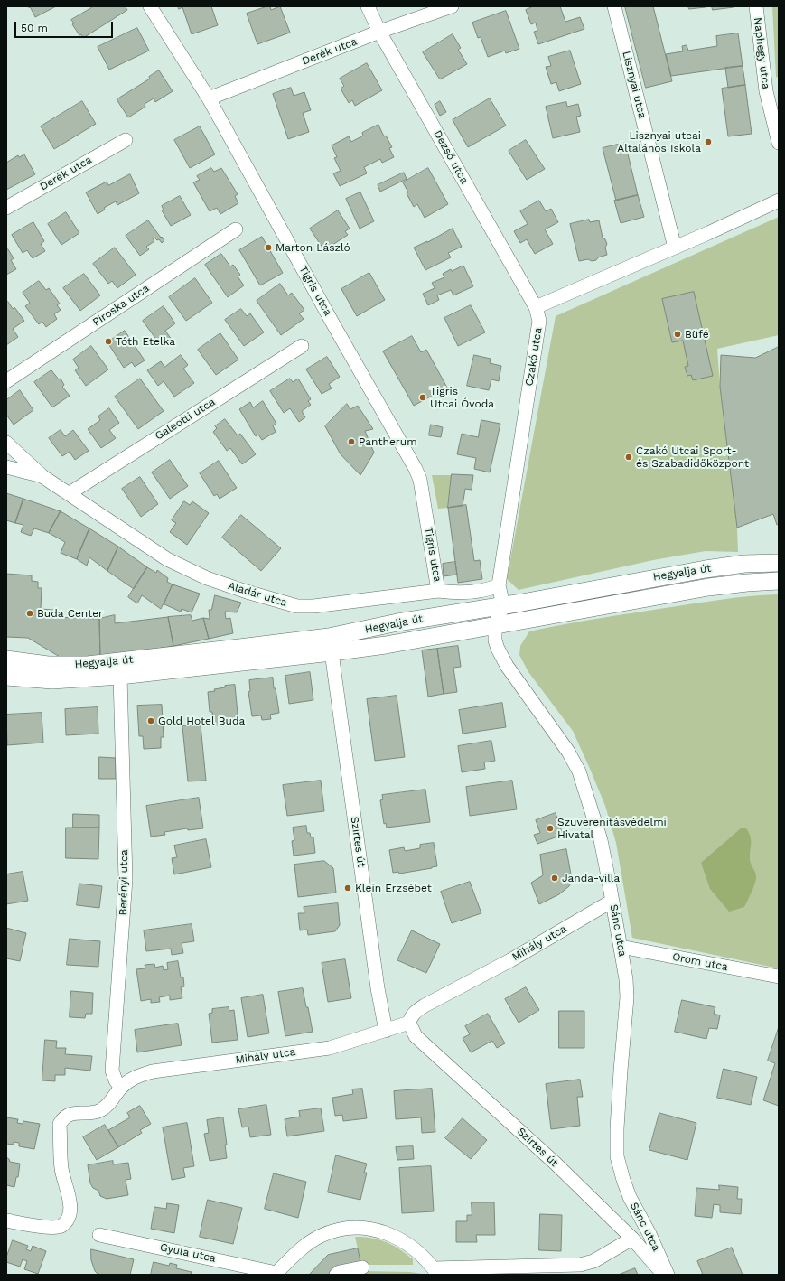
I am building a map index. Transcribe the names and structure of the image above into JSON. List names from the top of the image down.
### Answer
{
  "streets": {
    "main road": ["Hegyalja út"],
    "street": [
      "Derék utca",
      "Naphegy utca",
      "Lisznyai utca",
      "Dezső utca",
      "Tigris utca",
      "Piroska utca",
      "Czakó utca",
      "Galeotti utca",
      "Aladár utca",
      "Szirtes út",
      "Berényi utca",
      "Sánc utca",
      "Mihály utca",
      "Orom utca",
      "Gyula utca"
    ]
  },
  "crossings": [
    ["Derék utca", "Dezső utca"],
    ["Derék utca", "Tigris utca"],
    ["Dezső utca", "Czakó utca"],
    ["Tigris utca", "Aladár utca"],
    ["Czakó utca", "Hegyalja út"],
    ["Czakó utca", "Aladár utca"],
    ["Czakó utca", "Sánc utca"],
    ["Galeotti utca", "Aladár utca"],
    ["Hegyalja út", "Szirtes út"],
    ["Hegyalja út", "Berényi utca"],
    ["Hegyalja út", "Sánc utca"],
    ["Szirtes út", "Mihály utca"],
    ["Berényi utca", "Mihály utca"],
    ["Sánc utca", "Mihály utca"],
    ["Sánc utca", "Orom utca"]
  ],
  "places": [
    "Lisznyai utcai Általános Iskola",
    "Marton László",
    "Büfé",
    "Tóth Etelka",
    "Tigris Utcai Óvoda",
    "Pantherum",
    "Czakó Utcai Sport- és Szabadidőközpont",
    "Buda Center",
    "Gold Hotel Buda",
    "Szuverenitásvédelmi Hivatal",
    "Janda-villa",
    "Klein Erzsébet"
  ],
  "scale_bar": "50 m"
}
